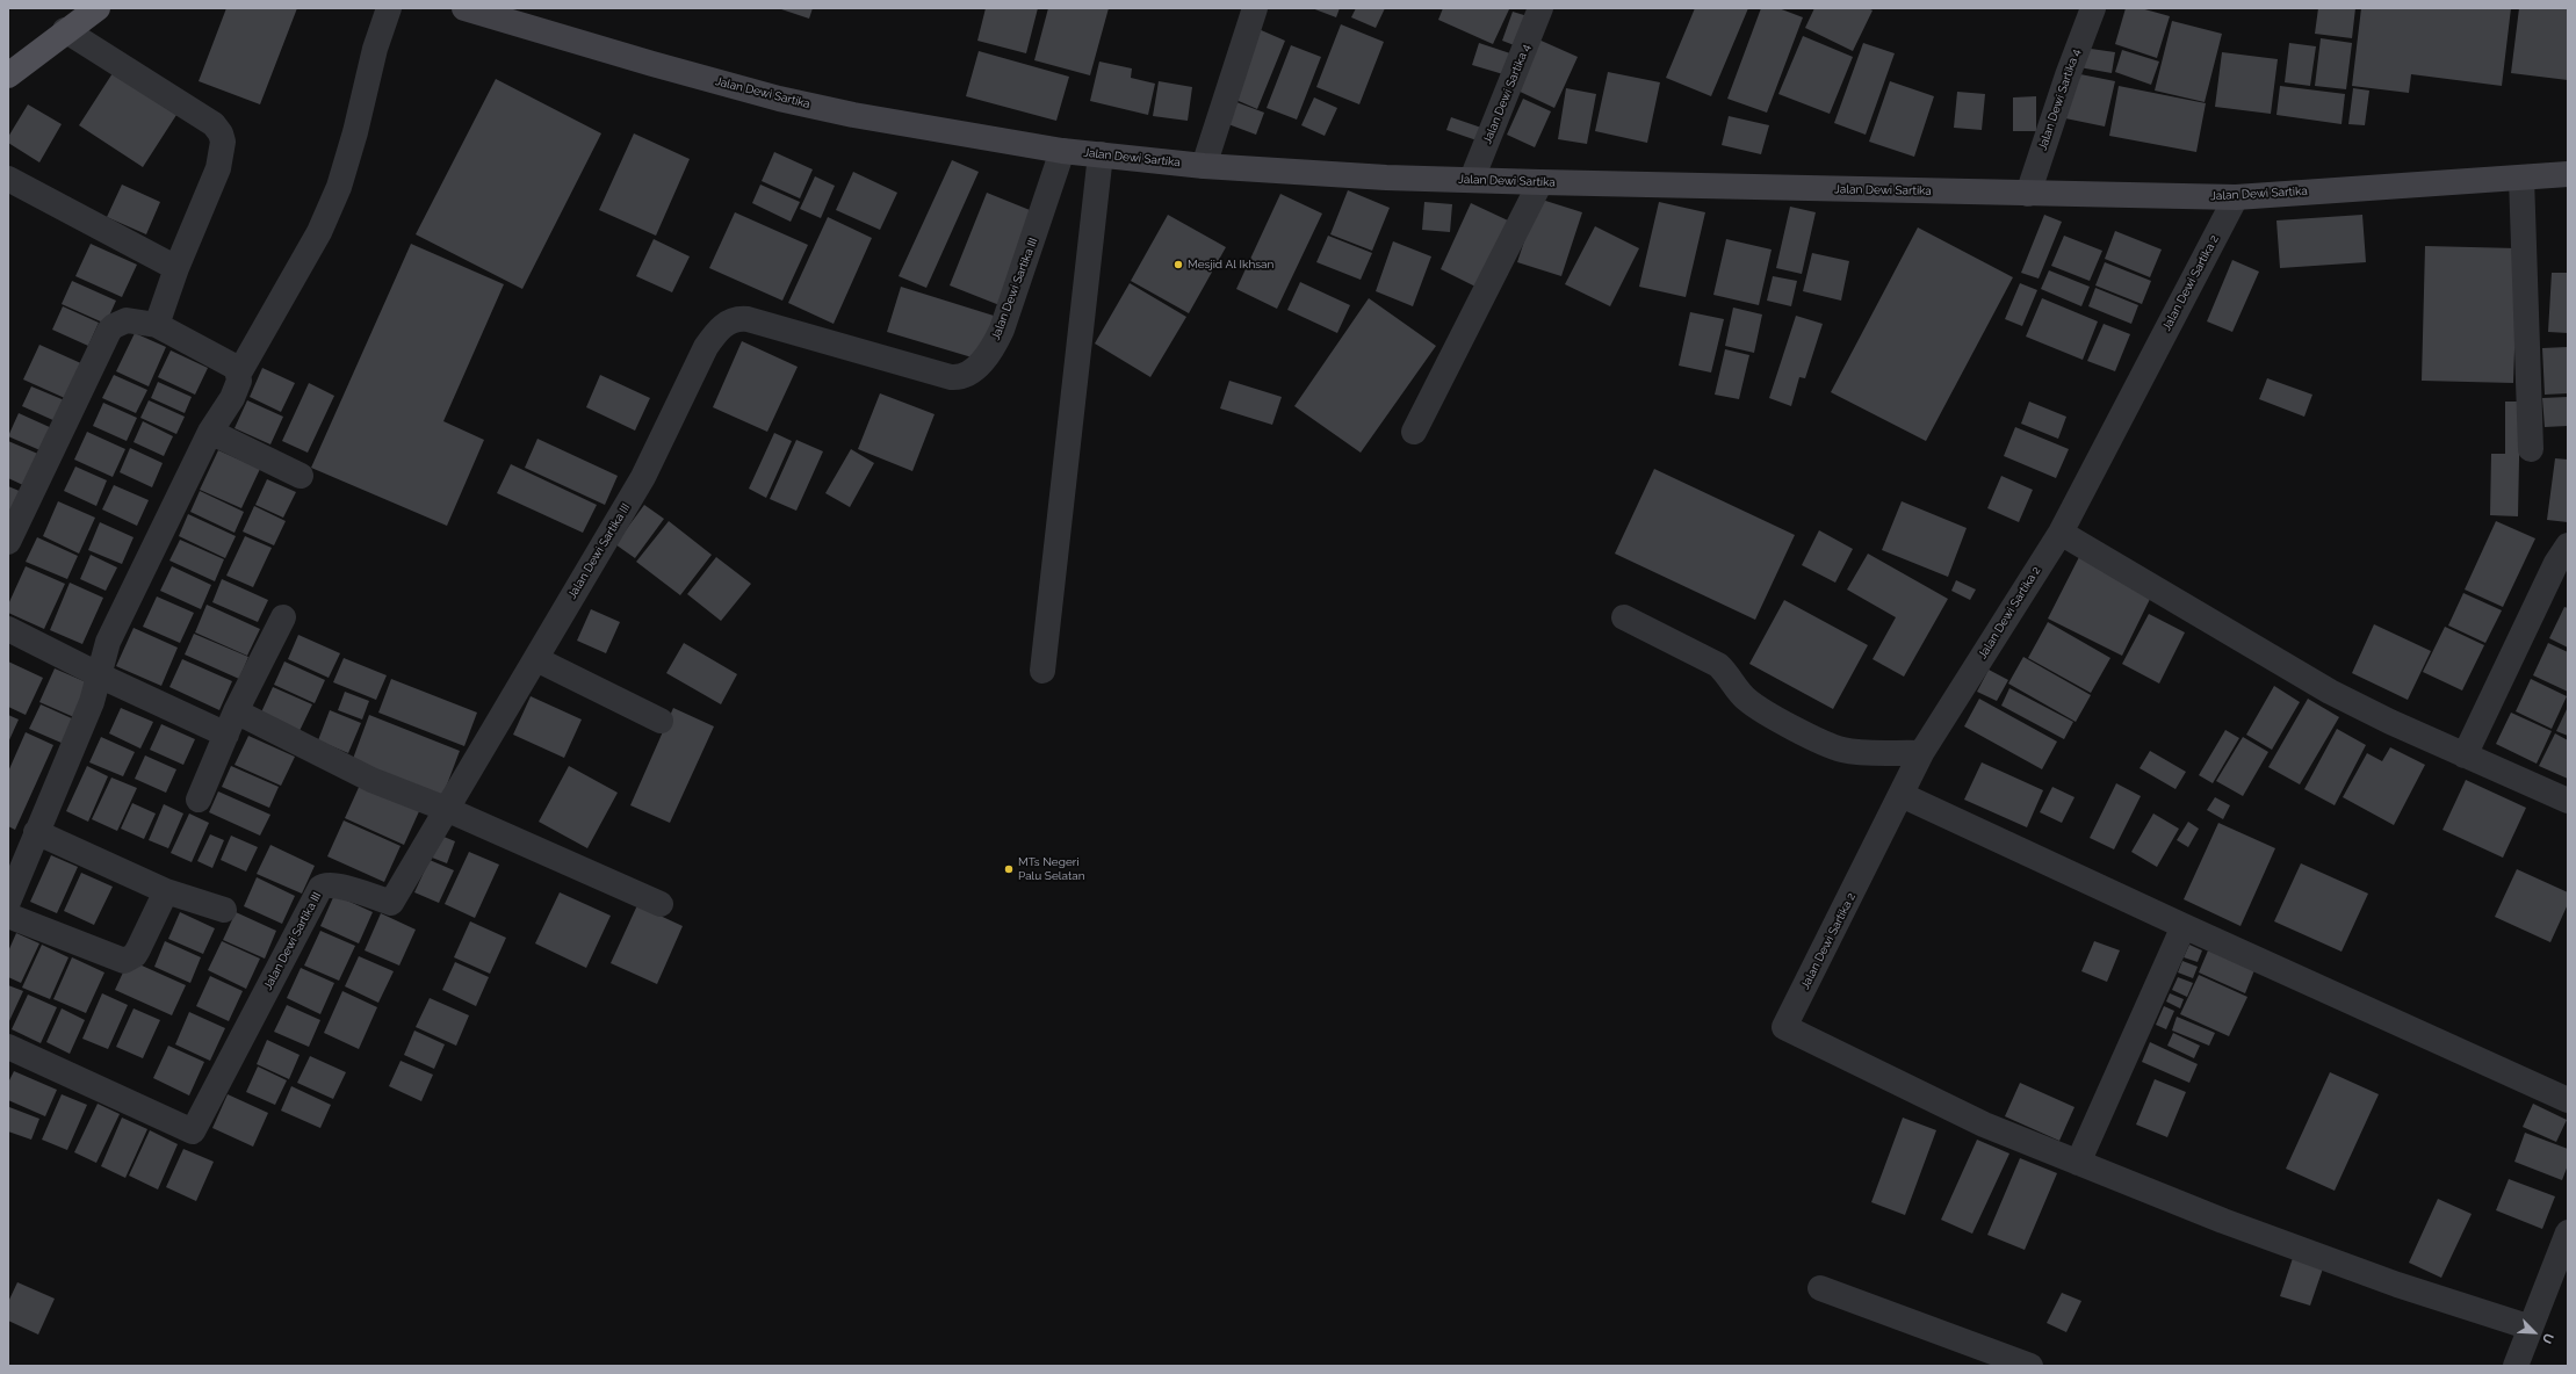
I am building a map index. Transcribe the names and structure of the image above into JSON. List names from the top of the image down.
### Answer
{
  "streets": {
    "main road": ["Jalan Dewi Sartika"],
    "street": ["Jalan Dewi Sartika 4", "Jalan Dewi Sartika 2", "Jalan Dewi Sartika III"]
  },
  "crossings": [
    ["Jalan Dewi Sartika", "Jalan Dewi Sartika 4"],
    ["Jalan Dewi Sartika", "Jalan Dewi Sartika 2"],
    ["Jalan Dewi Sartika", "Jalan Dewi Sartika III"]
  ],
  "places": ["Mesjid Al Ikhsan", "MTs Negeri Palu Selatan"],
  "north": "bottom right"
}
